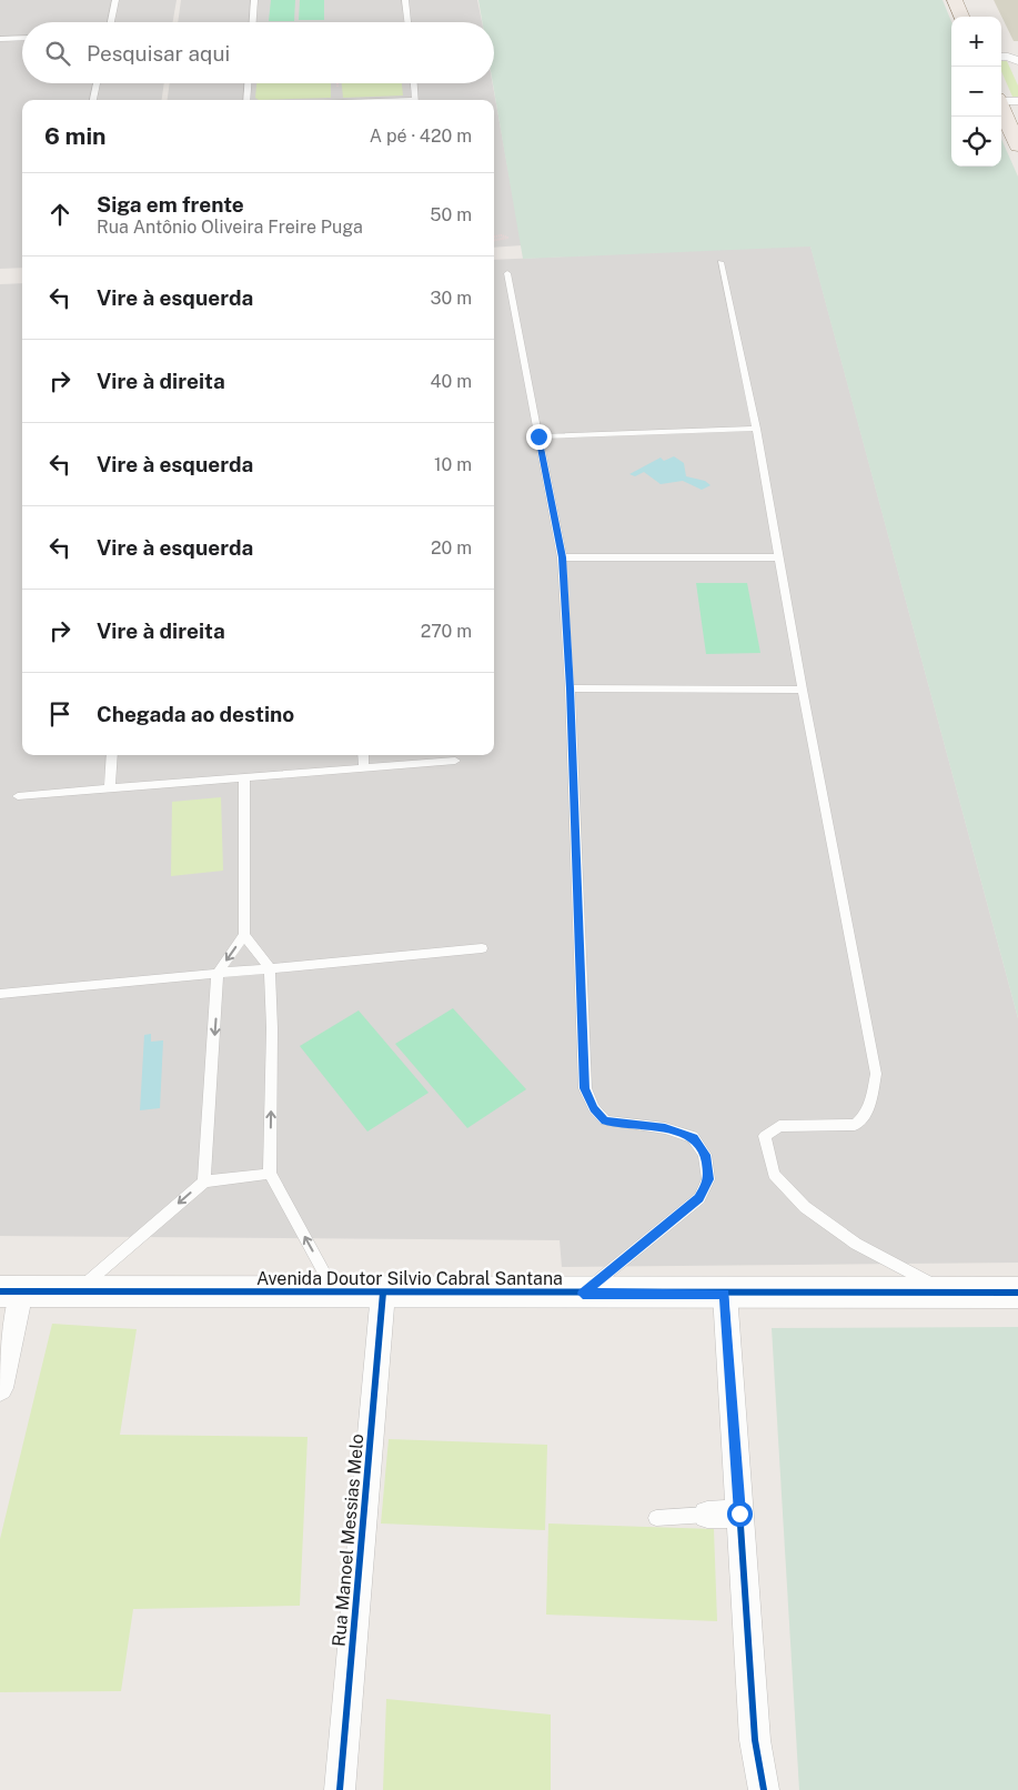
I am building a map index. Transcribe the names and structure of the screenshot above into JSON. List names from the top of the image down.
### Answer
{
  "streets": {
    "street": ["Avenida Doutor Silvio Cabral Santana", "Rua Manoel Messias Melo"]
  },
  "crossings": [
    ["Avenida Doutor Silvio Cabral Santana", "Rua Manoel Messias Melo"]
  ],
  "page": {
    "map_buttons": ["+", "−"],
    "search": "Pesquisar aqui",
    "heading": ["6 min", "A pé · 420 m"],
    "list": [
      ["Siga em frente", "Rua Antônio Oliveira Freire Puga", "50 m"],
      ["Vire à esquerda", "30 m"],
      ["Vire à direita", "40 m"],
      ["Vire à esquerda", "10 m"],
      ["Vire à esquerda", "20 m"],
      ["Vire à direita", "270 m"],
      "Chegada ao destino"
    ]
  }
}
